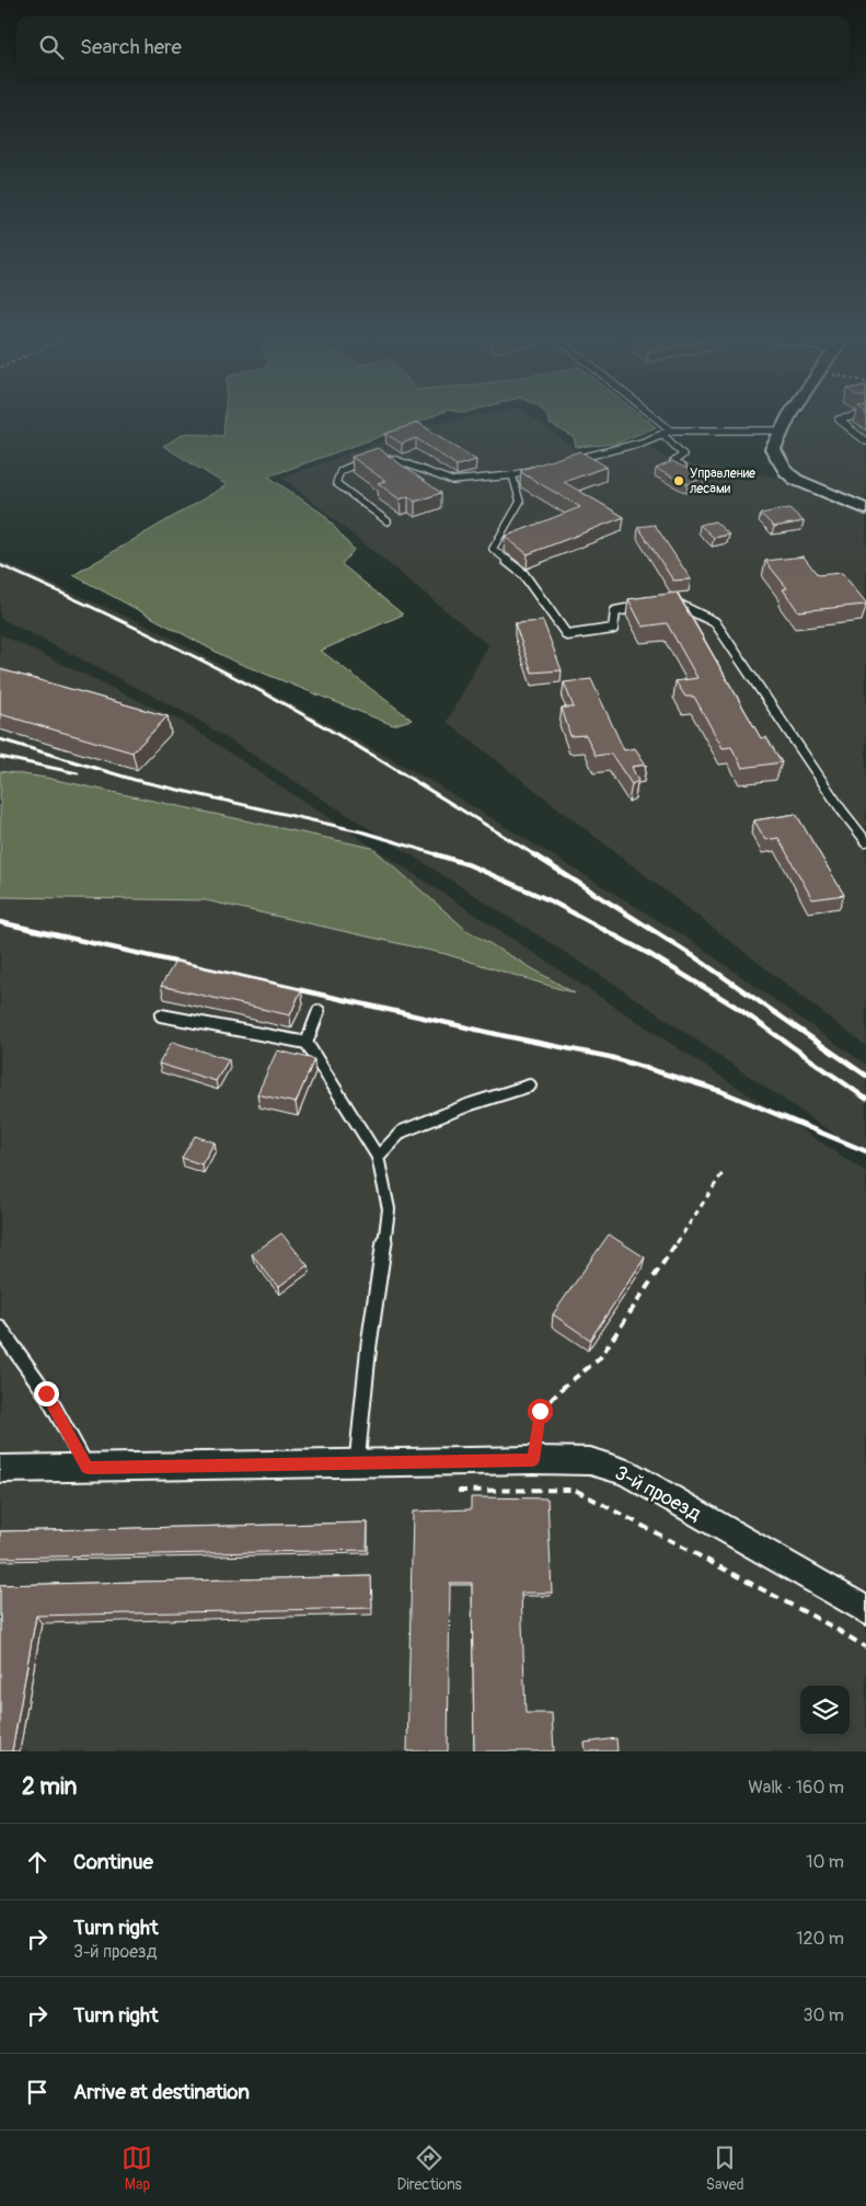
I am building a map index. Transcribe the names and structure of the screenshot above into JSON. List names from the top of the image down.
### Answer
{
  "streets": {
    "street": ["3-й проезд"]
  },
  "places": ["Управление лесами"],
  "page": {
    "search": "Search here",
    "heading": ["2 min", "Walk · 160 m"],
    "list": [
      ["Continue", "10 m"],
      ["Turn right", "3-й проезд", "120 m"],
      ["Turn right", "30 m"],
      "Arrive at destination"
    ],
    "nav": ["Map", "Directions", "Saved"]
  }
}
